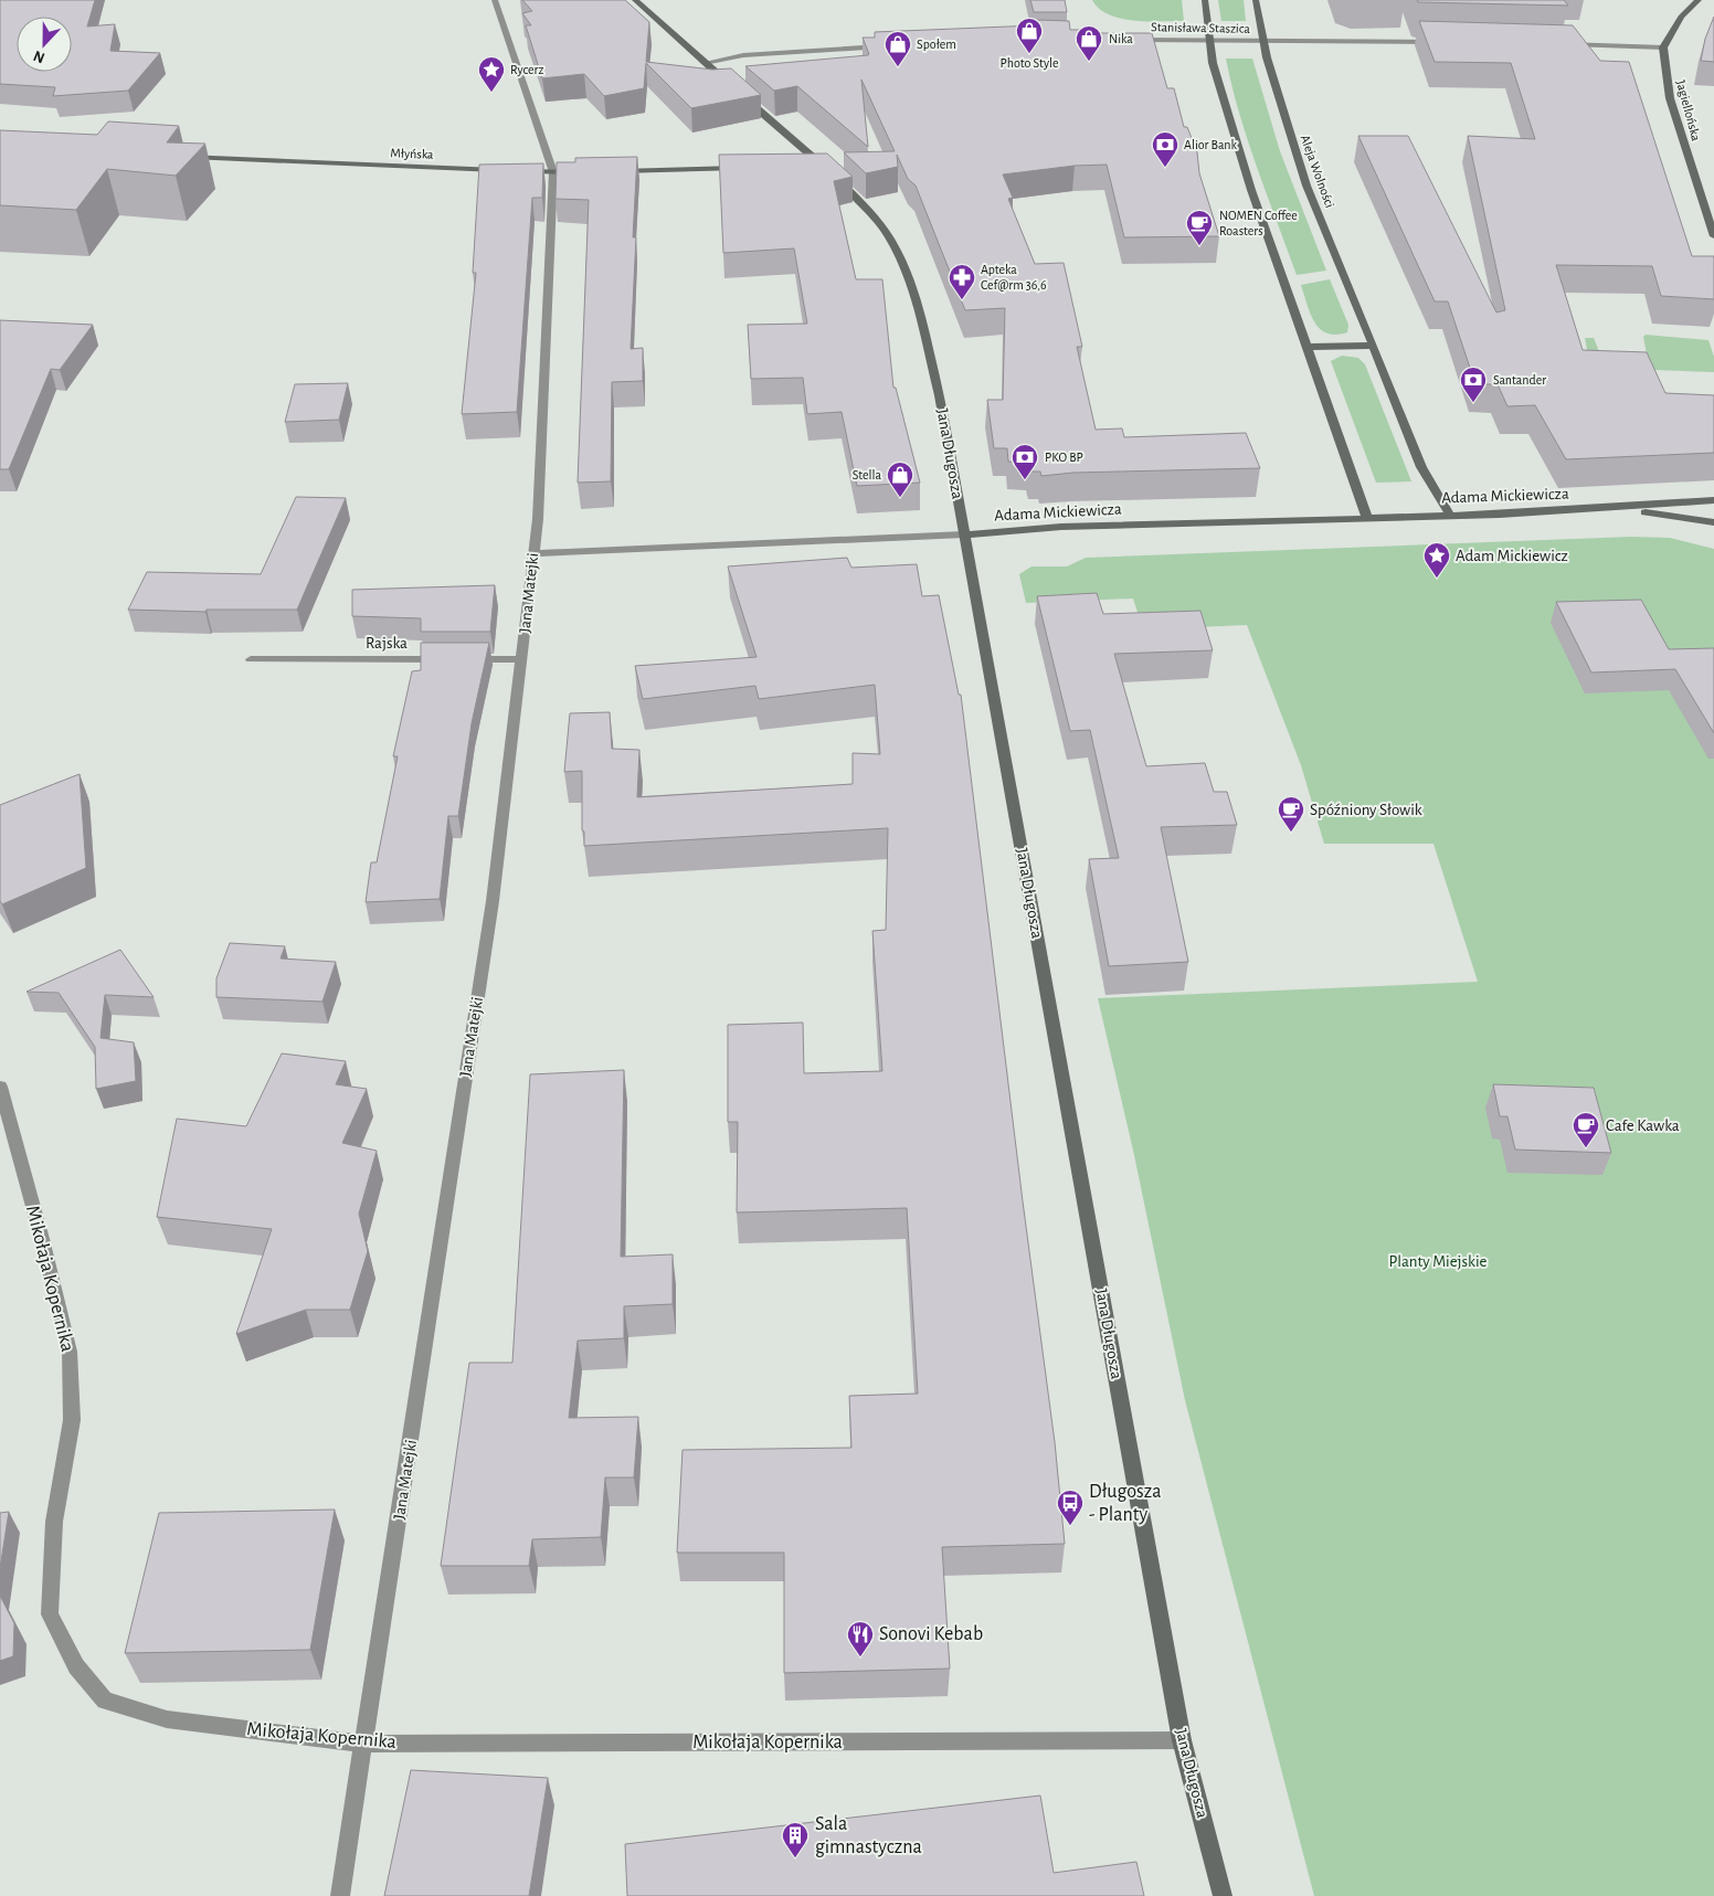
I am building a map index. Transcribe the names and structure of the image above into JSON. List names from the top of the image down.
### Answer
{
  "streets": {
    "street": [
      "Stanisława Staszica",
      "Jagiellońska",
      "Młyńska",
      "Aleja Wolności",
      "Jana Długosza",
      "Adama Mickiewicza",
      "Jana Matejki",
      "Rajska",
      "Mikołaja Kopernika"
    ]
  },
  "crossings": [
    ["Stanisława Staszica", "Aleja Wolności"],
    ["Aleja Wolności", "Adama Mickiewicza"],
    ["Jana Długosza", "Adama Mickiewicza"],
    ["Jana Długosza", "Mikołaja Kopernika"],
    ["Adama Mickiewicza", "Jana Matejki"],
    ["Jana Matejki", "Rajska"],
    ["Jana Matejki", "Mikołaja Kopernika"]
  ],
  "parks": ["Planty Miejskie"],
  "places": {
    "shop": [
      "Photo Style",
      "Nika",
      "Społem",
      "Stella"
    ],
    "place": ["Rycerz", "Adam Mickiewicz"],
    "bank": ["Alior Bank", "Santander", "PKO BP"],
    "cafe": ["NOMEN Coffee Roasters", "Spóźniony Słowik", "Cafe Kawka"],
    "pharmacy": ["Apteka Cef@rm 36,6"],
    "bus stop": ["Długosza - Planty"],
    "restaurant": ["Sonovi Kebab"],
    "building": ["Sala gimnastyczna"]
  },
  "north": "bottom"
}
